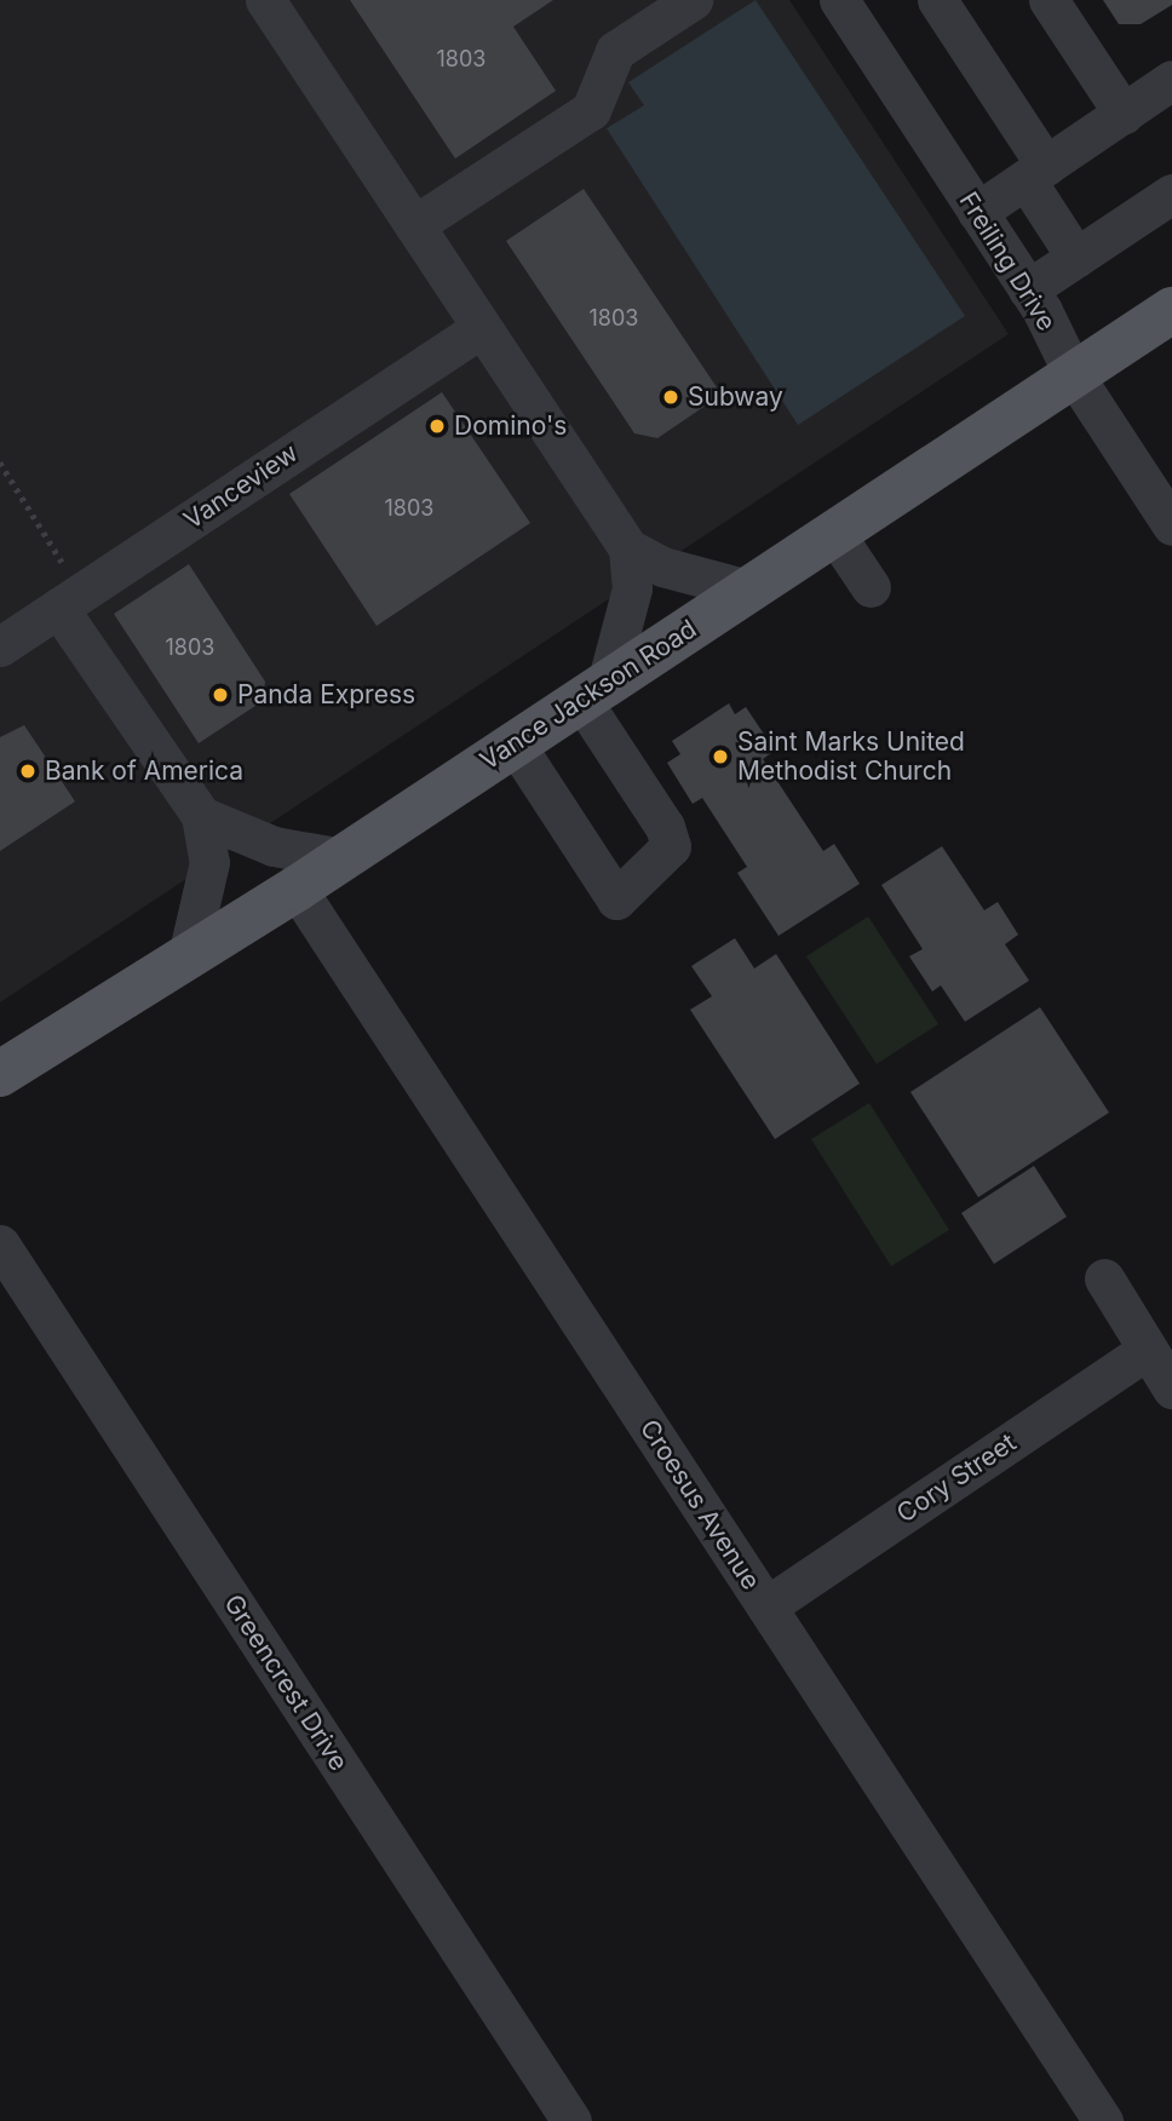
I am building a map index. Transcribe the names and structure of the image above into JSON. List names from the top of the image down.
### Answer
{
  "streets": {
    "main road": ["Vance Jackson Road"],
    "street": [
      "Freiling Drive",
      "Vanceview",
      "Cory Street",
      "Croesus Avenue",
      "Greencrest Drive"
    ]
  },
  "crossings": [
    ["Freiling Drive", "Vance Jackson Road"],
    ["Vance Jackson Road", "Croesus Avenue"],
    ["Cory Street", "Croesus Avenue"]
  ],
  "places": [
    "Subway",
    "Domino's",
    "Panda Express",
    "Saint Marks United Methodist Church",
    "Bank of America"
  ],
  "house_numbers": [
    "1803",
    "1803",
    "1803",
    "1803"
  ]
}
